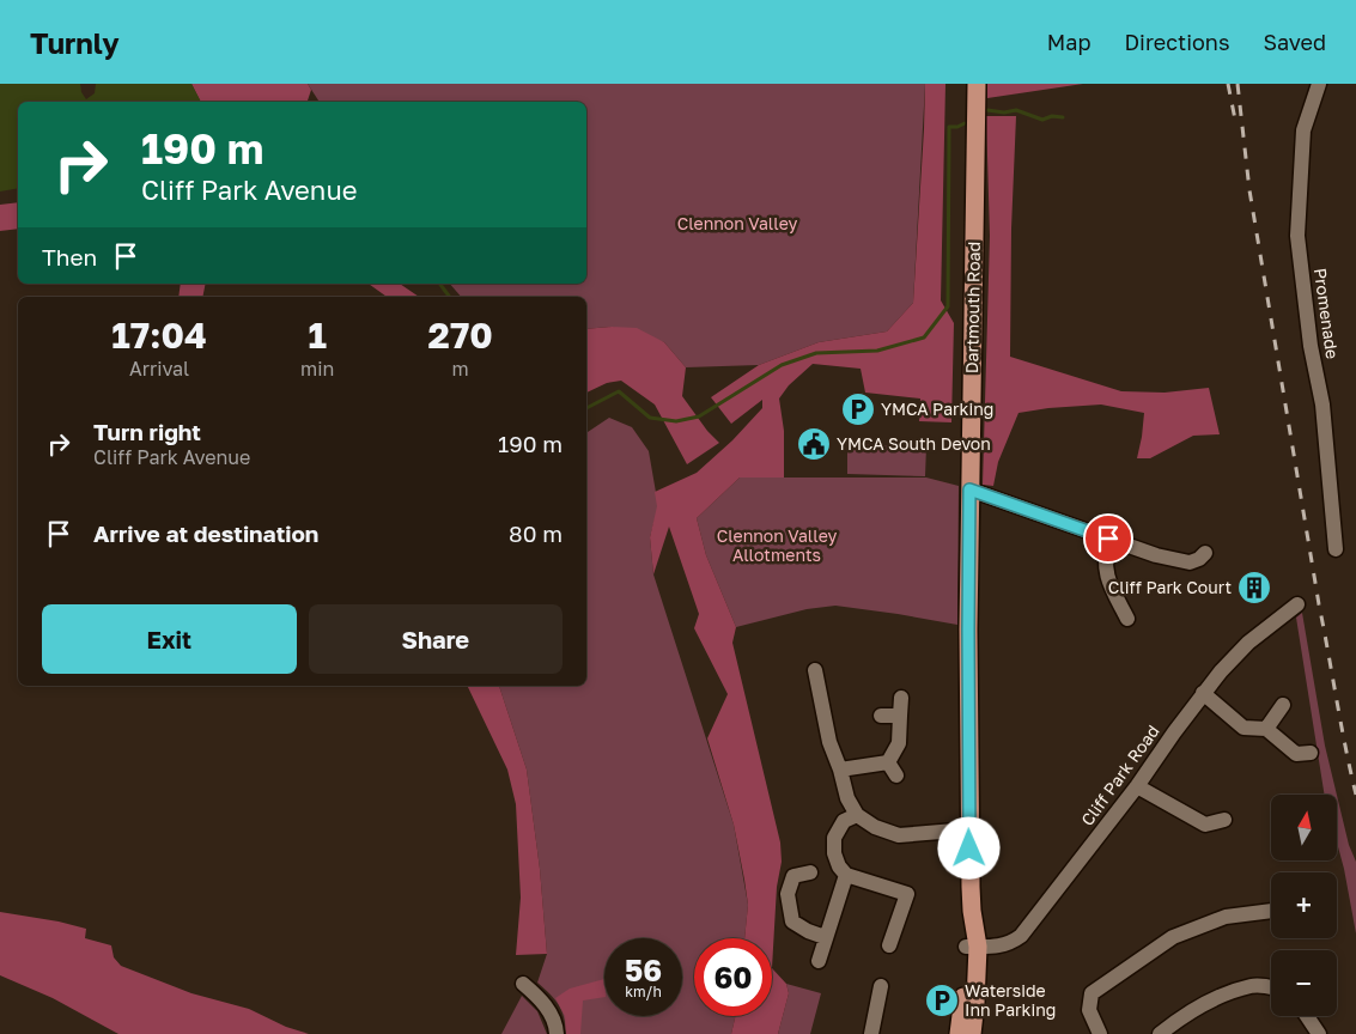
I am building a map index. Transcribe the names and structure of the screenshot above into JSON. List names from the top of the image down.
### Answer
{
  "streets": {
    "main road": ["Dartmouth Road"],
    "street": ["Promenade", "Cliff Park Road"]
  },
  "crossings": [
    ["Dartmouth Road", "Cliff Park Road"]
  ],
  "parks": ["Clennon Valley", "Clennon Valley Allotments"],
  "places": {
    "parking": ["YMCA Parking", "Waterside Inn Parking"],
    "public building": ["YMCA South Devon"],
    "building": ["Cliff Park Court"]
  },
  "north": "top",
  "page": {
    "header": "Turnly",
    "nav": ["Map", "Directions", "Saved"],
    "turn": ["190 m", "Cliff Park Avenue"],
    "then": "Then",
    "eta": [
      "17:04",
      "Arrival",
      "1",
      "min",
      "270",
      "m"
    ],
    "list": [
      {
        "name": "Turn right",
        "note": "Cliff Park Avenue",
        "value": "190 m"
      },
      {
        "name": "Arrive at destination",
        "value": "80 m"
      }
    ],
    "buttons": ["Exit", "Share"],
    "map_buttons": ["+", "−"],
    "speed": "56 km/h",
    "limit": "60"
  }
}
